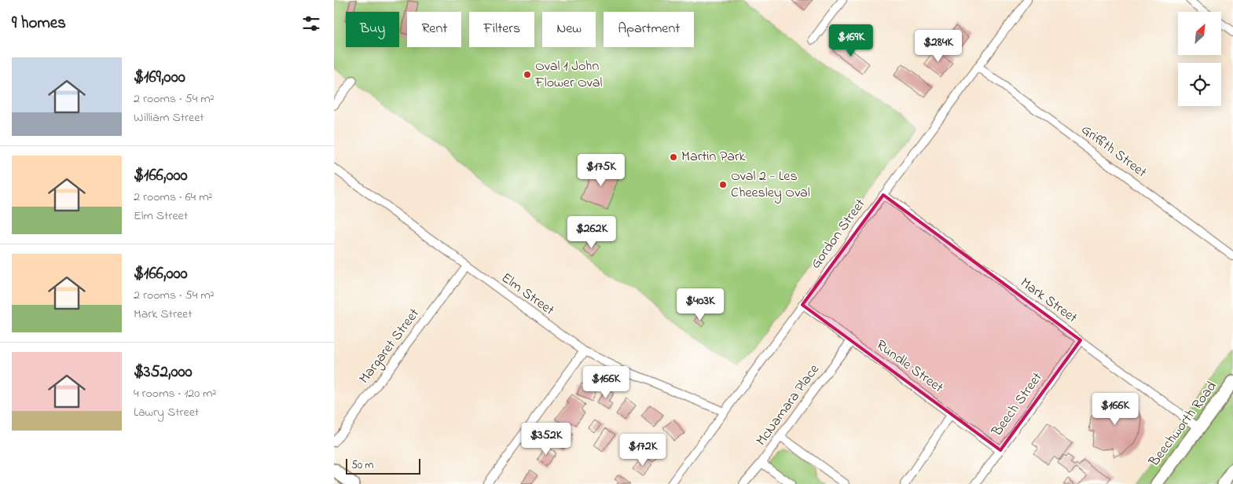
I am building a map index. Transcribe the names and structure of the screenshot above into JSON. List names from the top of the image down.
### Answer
{
  "streets": {
    "main road": ["Beechworth Road"],
    "street": [
      "Griffith Street",
      "Gordon Street",
      "Elm Street",
      "Mark Street",
      "Margaret Street",
      "Rundle Street",
      "Beech Street",
      "McNamara Place"
    ]
  },
  "crossings": [
    ["Griffith Street", "Gordon Street"],
    ["Gordon Street", "Elm Street"],
    ["Gordon Street", "Mark Street"],
    ["Gordon Street", "Rundle Street"],
    ["Elm Street", "Margaret Street"],
    ["Mark Street", "Beech Street"],
    ["Mark Street", "Beechworth Road"],
    ["Rundle Street", "Beech Street"],
    ["Rundle Street", "McNamara Place"]
  ],
  "places": ["Oval 1 John Flower Oval", "Martin Park", "Oval 2 - Les Cheesley Oval"],
  "scale_bar": "50 m",
  "north": "top right",
  "page": {
    "heading": "9 homes",
    "chip": [
      "Buy",
      "Rent",
      "Filters",
      "New",
      "Apartment"
    ],
    "price": [
      "$169K",
      "$284K",
      "$175K",
      "$262K",
      "$403K",
      "$166K",
      "$166K",
      "$352K",
      "$172K"
    ],
    "list": [
      {
        "name": "$169,000",
        "note": "2 rooms · 54 m² · William Street"
      },
      {
        "name": "$166,000",
        "note": "2 rooms · 64 m² · Elm Street"
      },
      {
        "name": "$166,000",
        "note": "2 rooms · 54 m² · Mark Street"
      },
      {
        "name": "$352,000",
        "note": "4 rooms · 120 m² · Lawry Street"
      }
    ],
    "scale": "50 m"
  }
}
